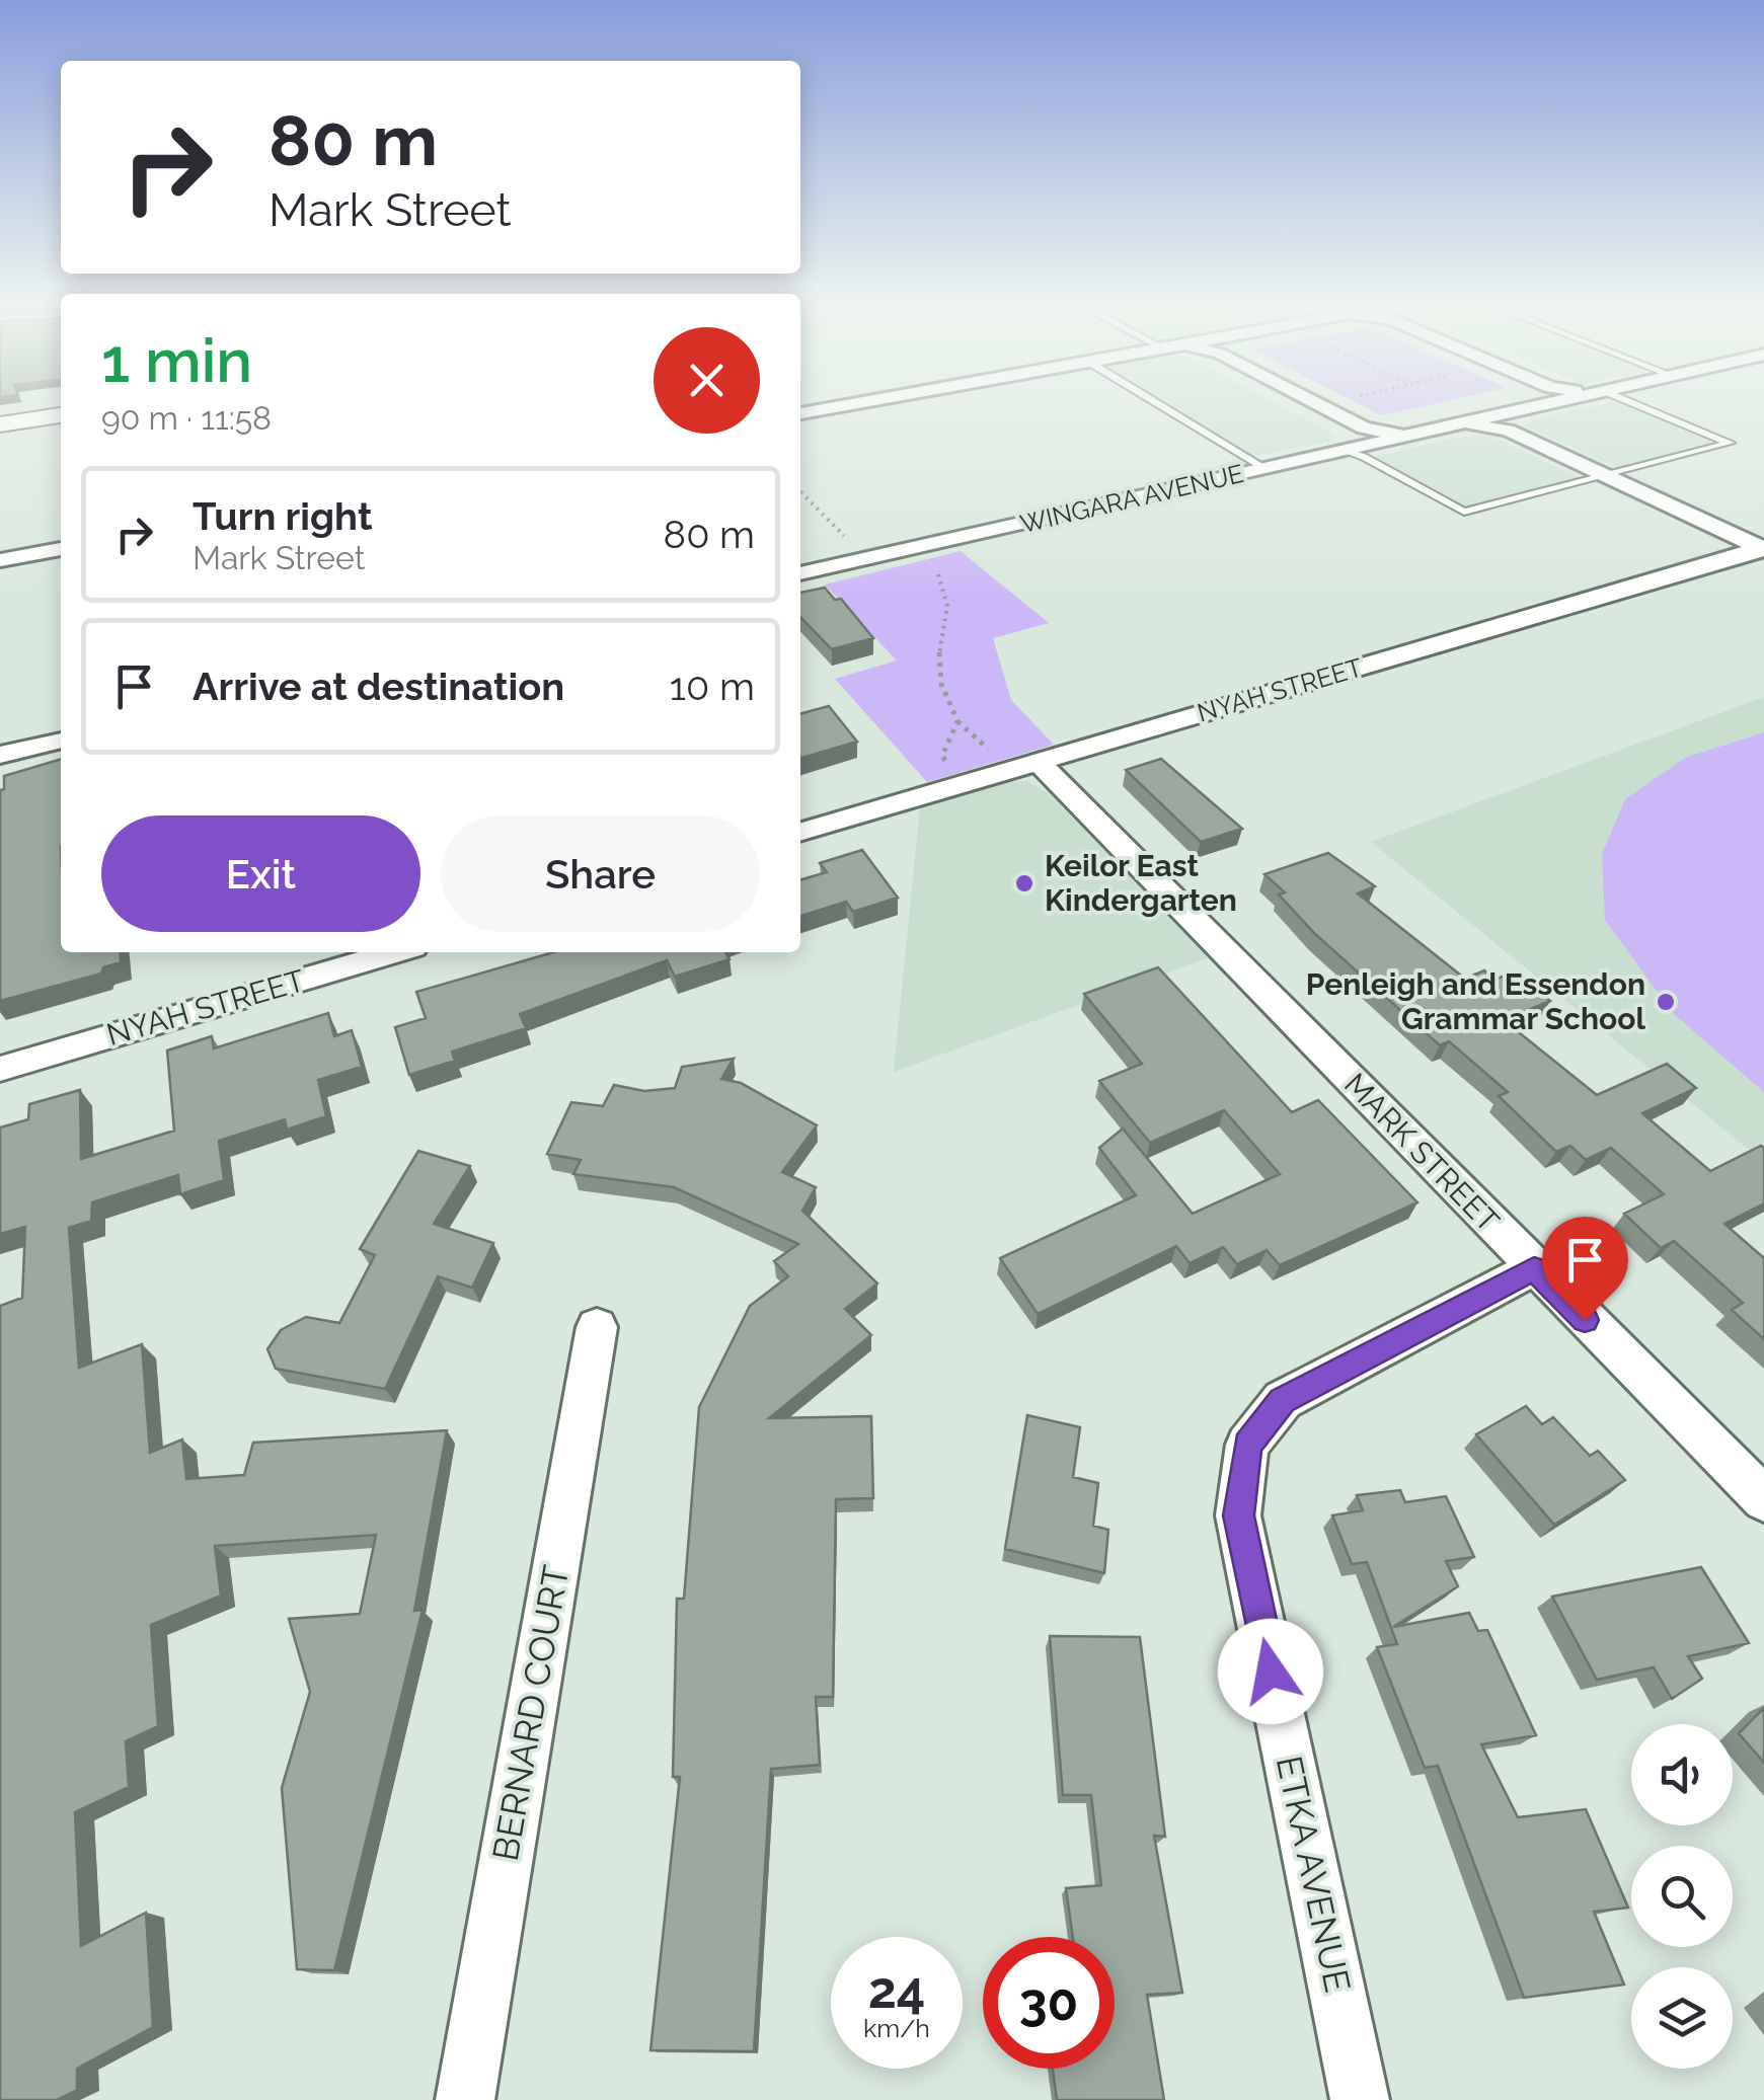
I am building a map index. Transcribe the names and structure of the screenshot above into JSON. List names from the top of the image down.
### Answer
{
  "streets": {
    "street": [
      "WINGARA AVENUE",
      "NYAH STREET",
      "MARK STREET",
      "BERNARD COURT",
      "ETKA AVENUE"
    ]
  },
  "crossings": [
    ["NYAH STREET", "MARK STREET"],
    ["MARK STREET", "ETKA AVENUE"]
  ],
  "places": ["Keilor East Kindergarten", "Penleigh and Essendon Grammar School"],
  "page": {
    "turn": ["80 m", "Mark Street"],
    "heading": ["1 min", "90 m · 11:58"],
    "list": [
      {
        "name": "Turn right",
        "note": "Mark Street",
        "value": "80 m"
      },
      {
        "name": "Arrive at destination",
        "value": "10 m"
      }
    ],
    "buttons": ["Exit", "Share"],
    "speed": "24 km/h",
    "limit": "30"
  }
}
